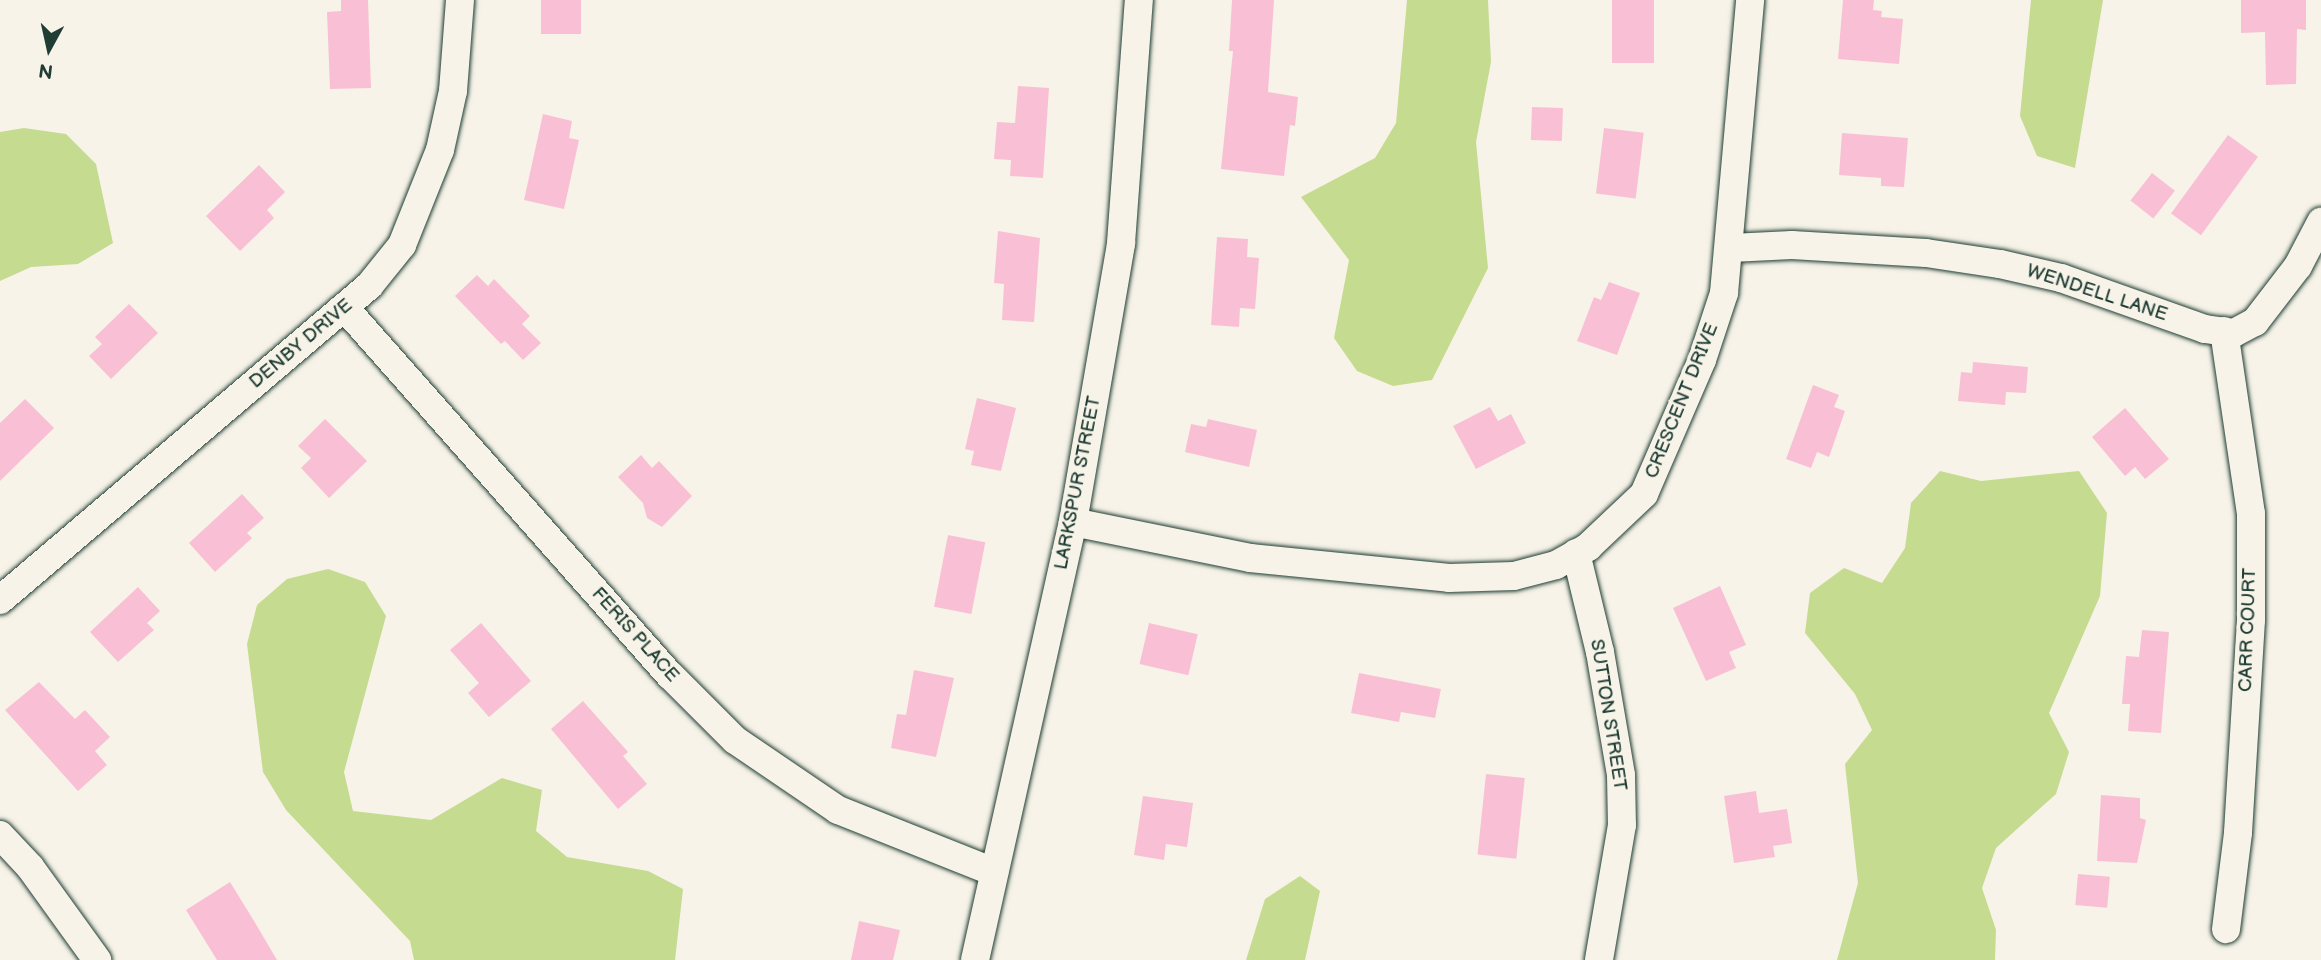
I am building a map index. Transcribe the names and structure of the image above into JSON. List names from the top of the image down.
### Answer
{
  "streets": {
    "street": [
      "WENDELL LANE",
      "DENBY DRIVE",
      "CRESCENT DRIVE",
      "LARKSPUR STREET",
      "CARR COURT",
      "FERIS PLACE",
      "SUTTON STREET"
    ]
  },
  "crossings": [
    ["WENDELL LANE", "CRESCENT DRIVE"],
    ["WENDELL LANE", "CARR COURT"],
    ["DENBY DRIVE", "FERIS PLACE"],
    ["CRESCENT DRIVE", "LARKSPUR STREET"],
    ["CRESCENT DRIVE", "SUTTON STREET"],
    ["LARKSPUR STREET", "FERIS PLACE"]
  ],
  "north": "bottom"
}
